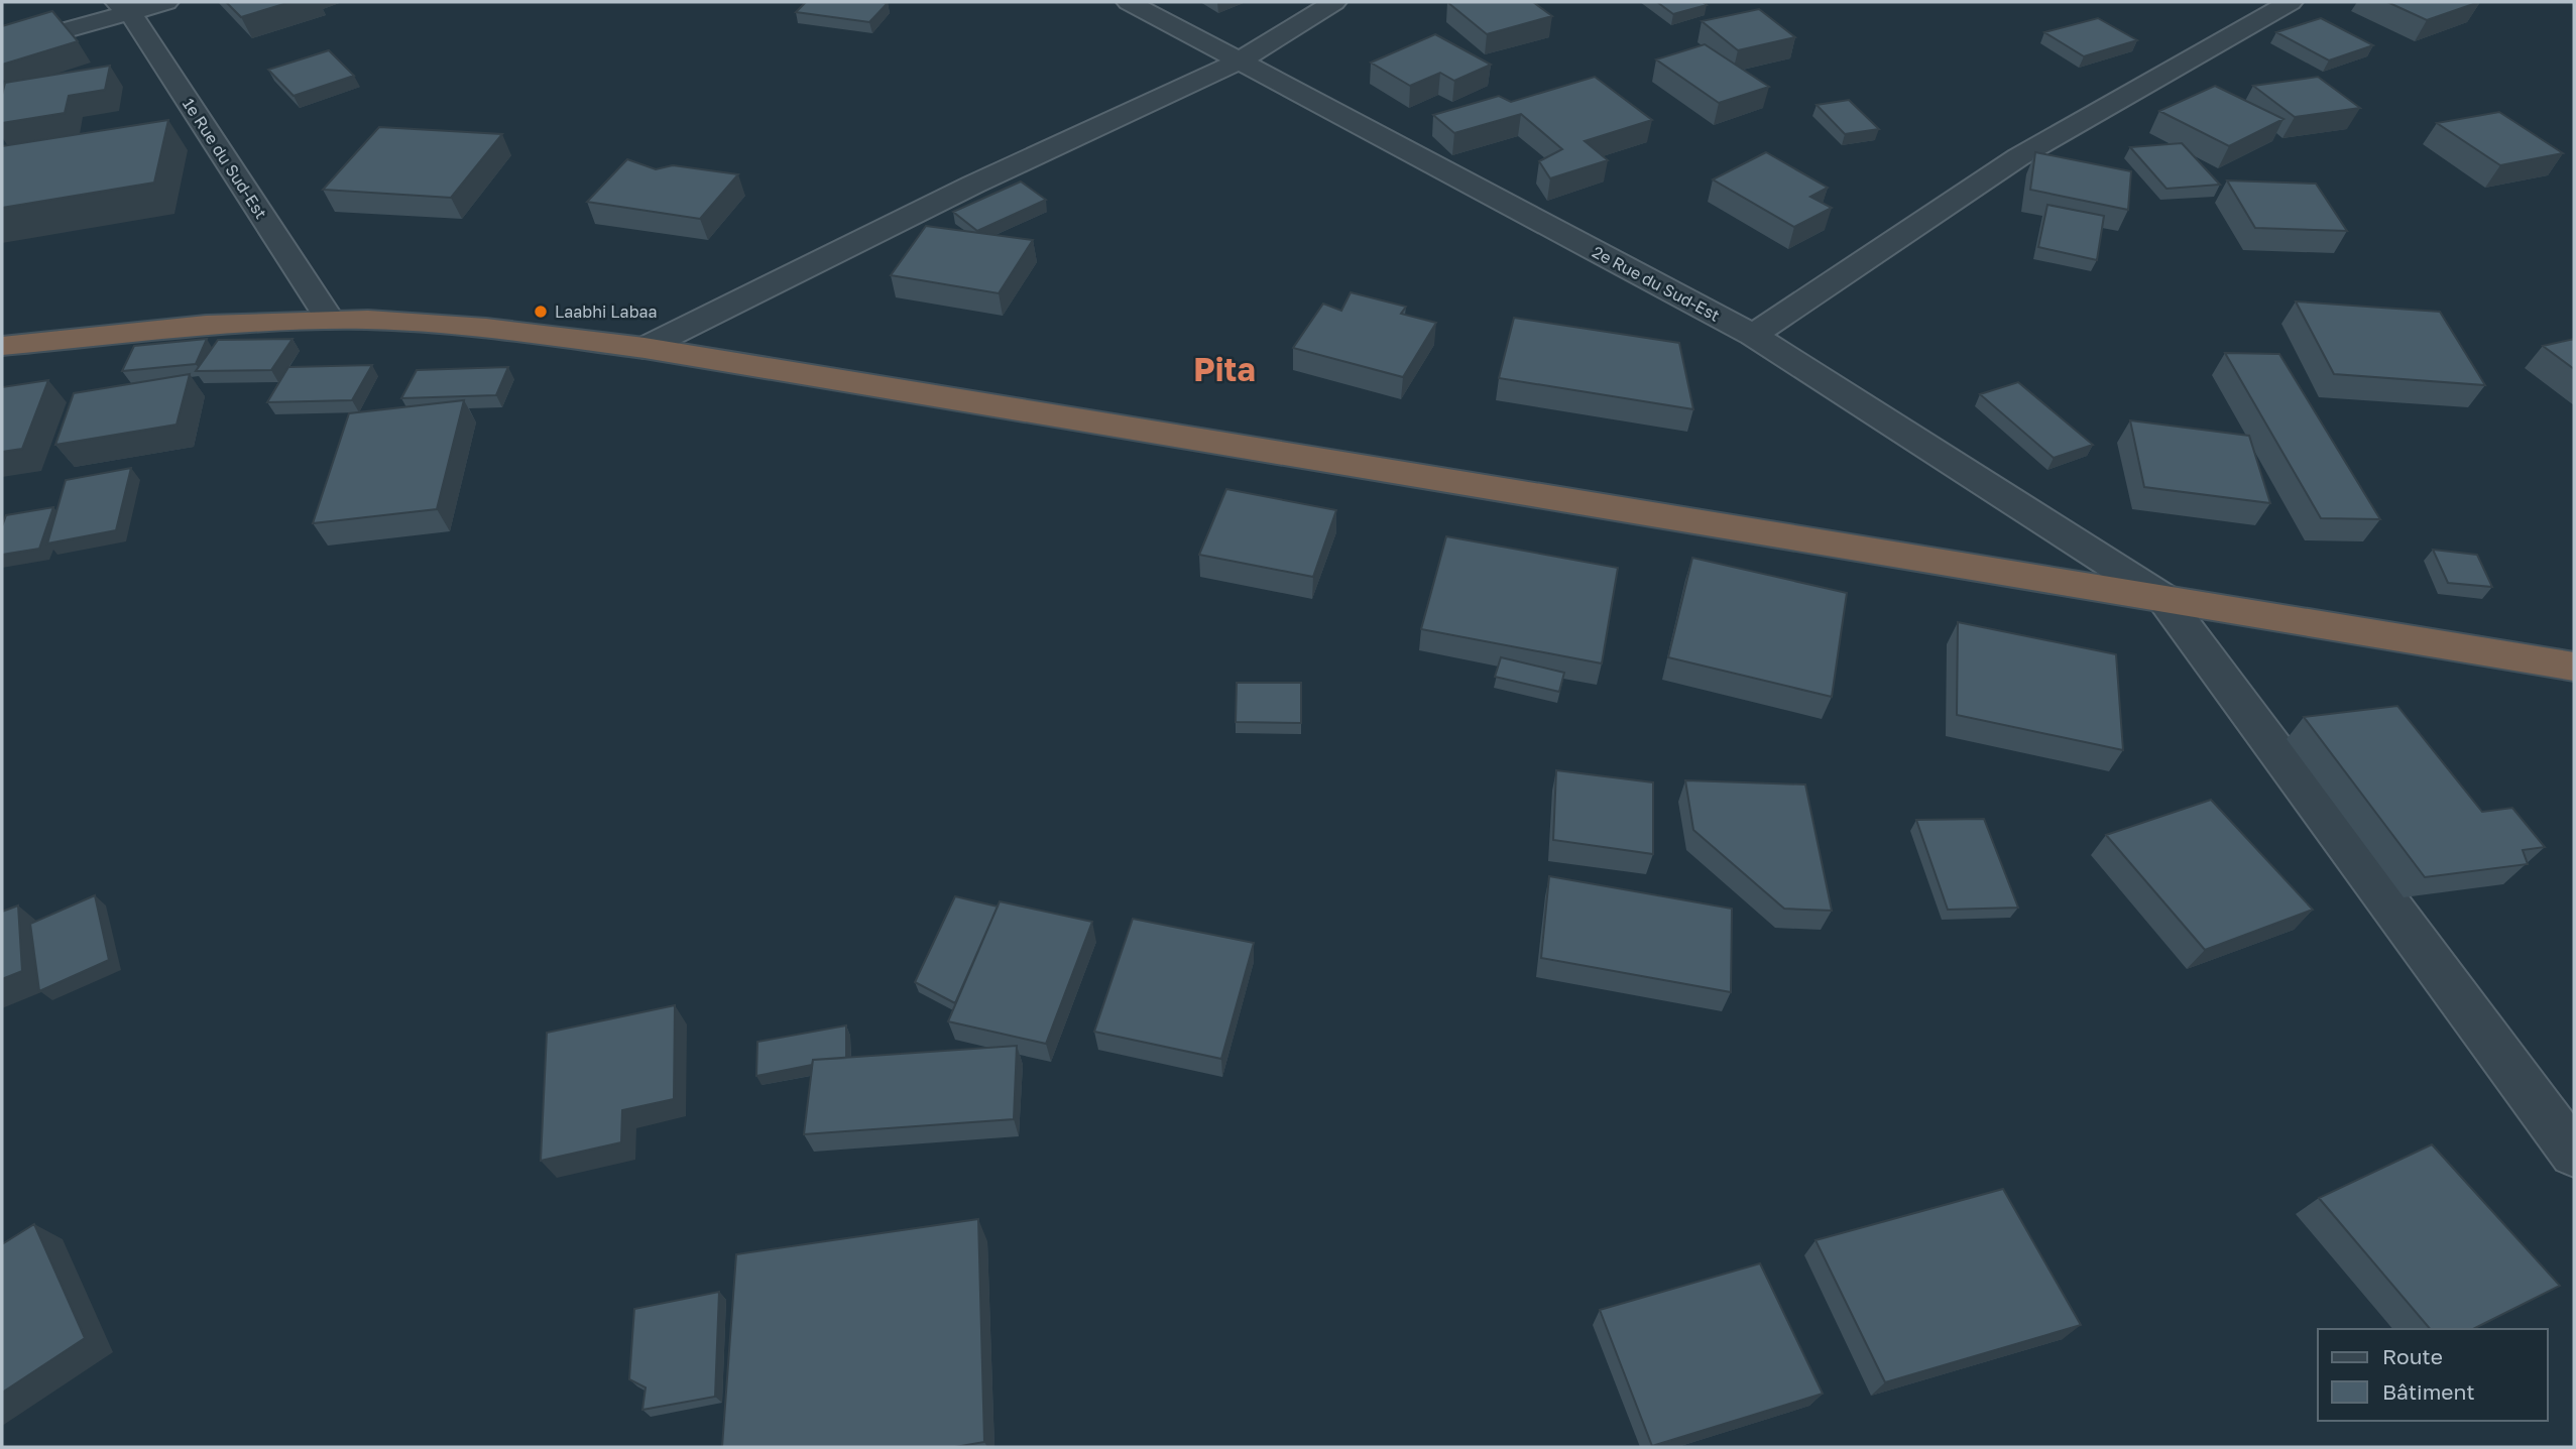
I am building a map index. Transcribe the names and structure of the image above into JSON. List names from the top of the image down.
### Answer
{
  "streets": {
    "street": ["1e Rue du Sud-Est", "2e Rue du Sud-Est"]
  },
  "districts": ["Pita"],
  "places": ["Laabhi Labaa"],
  "legend": ["Route", "Bâtiment"]
}
